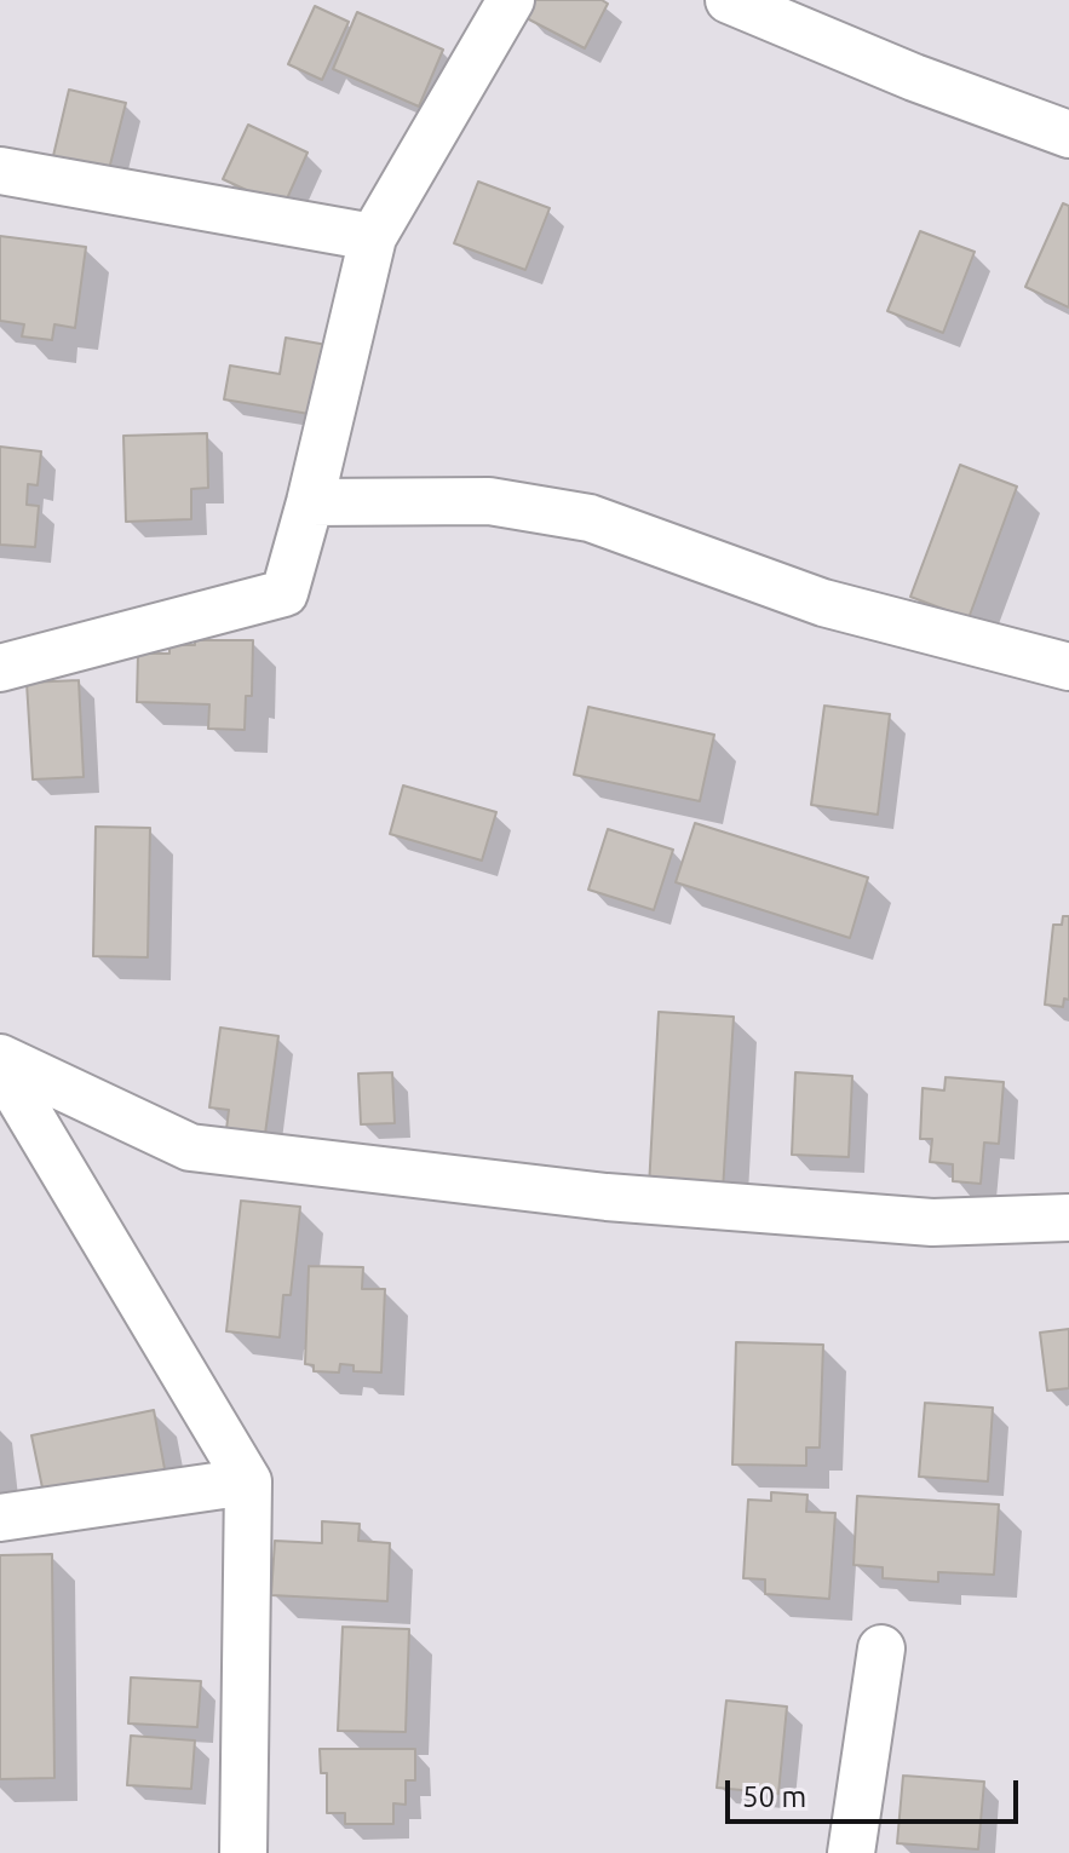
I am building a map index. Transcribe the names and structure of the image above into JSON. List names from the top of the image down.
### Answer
{
  "scale_bar": "50 m"
}
